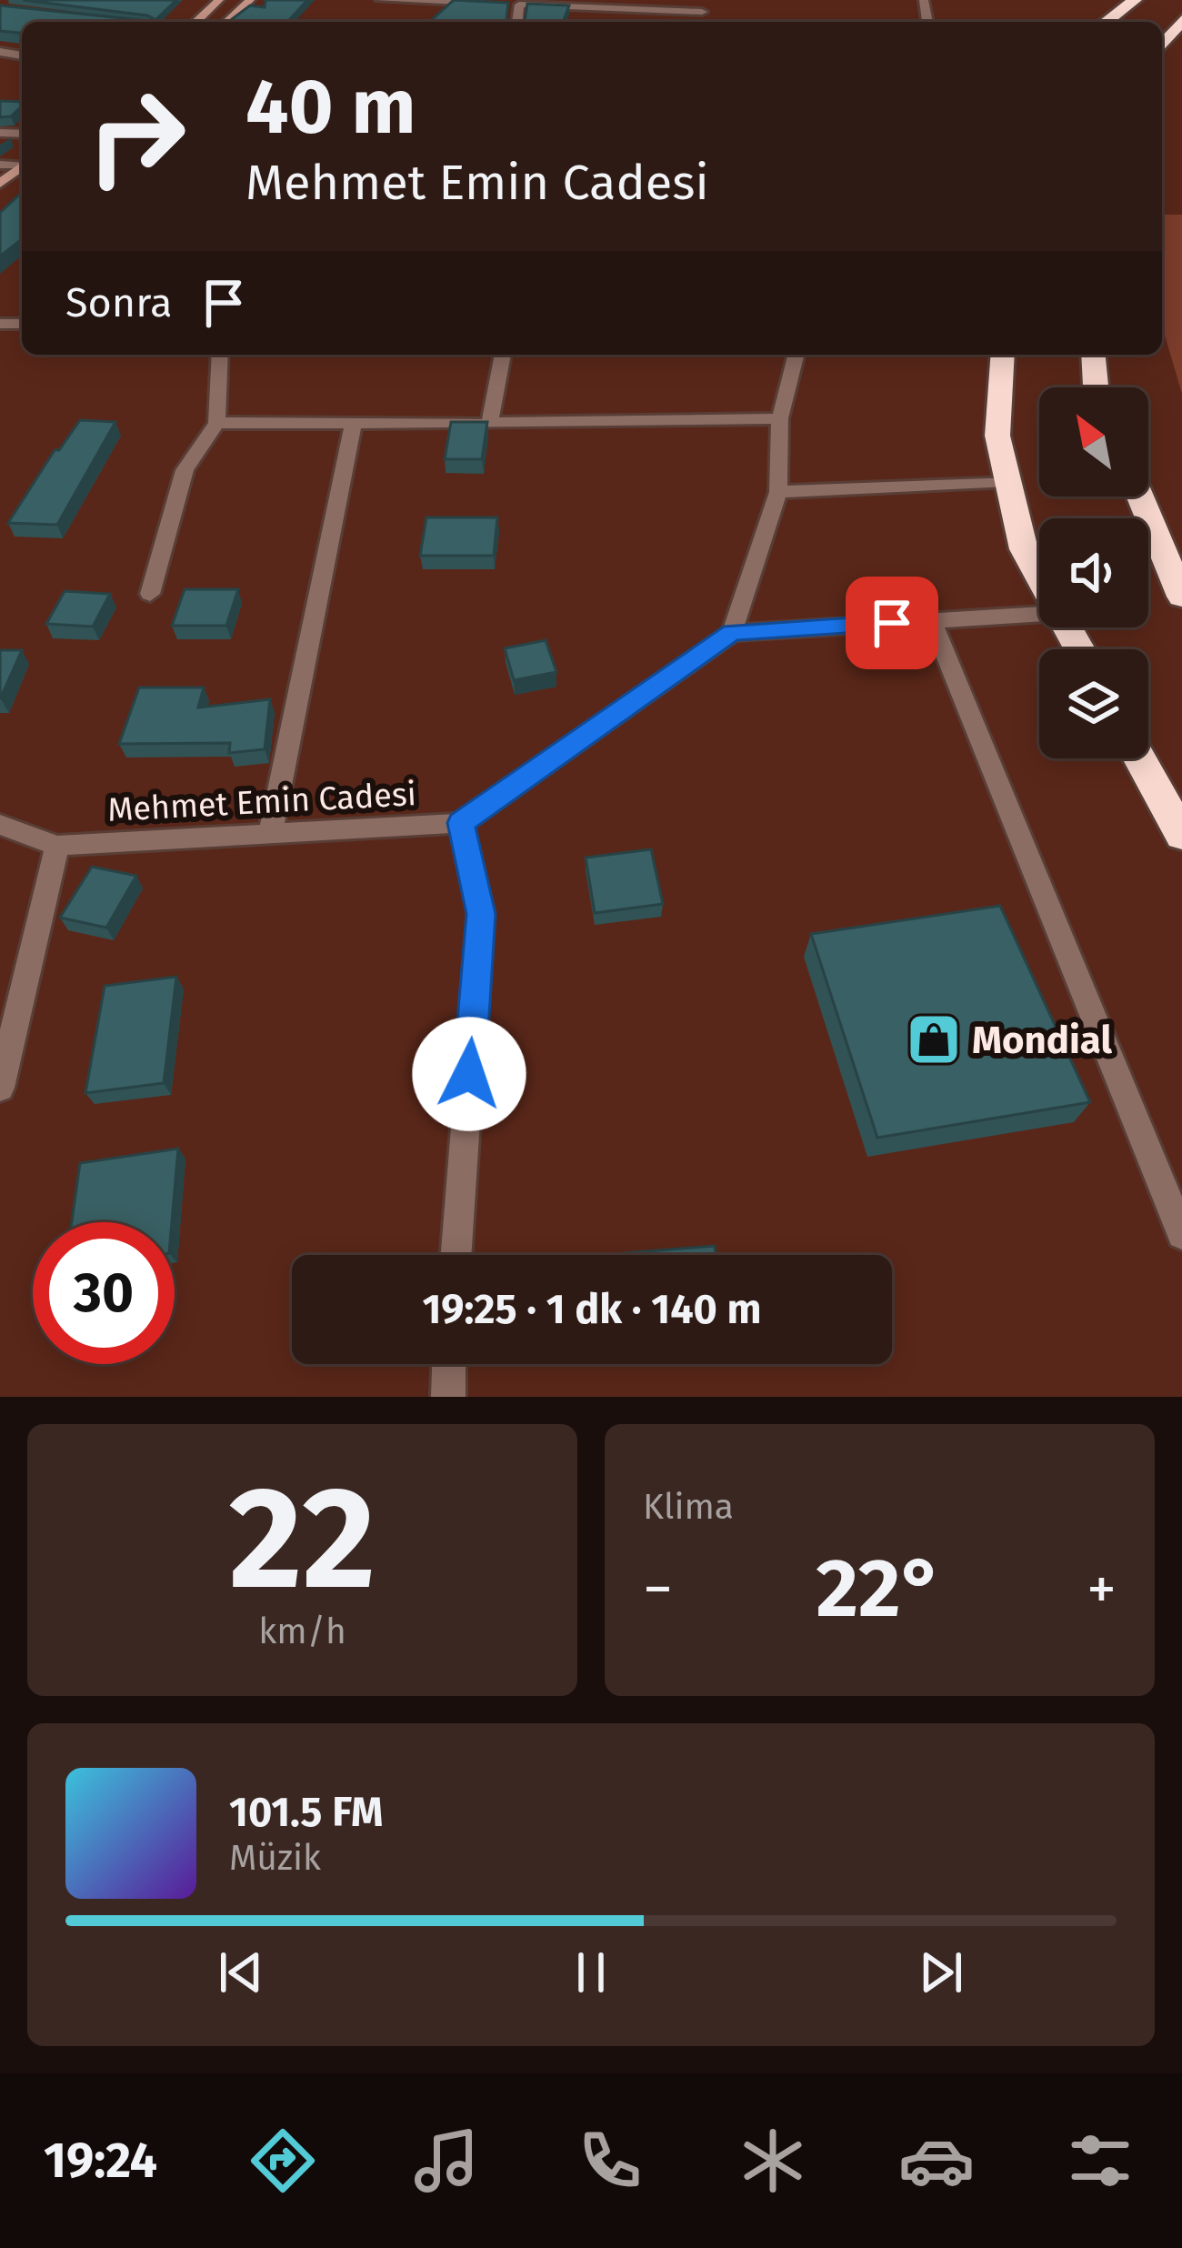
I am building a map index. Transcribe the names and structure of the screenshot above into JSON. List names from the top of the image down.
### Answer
{
  "streets": {
    "street": ["Mehmet Emin Cadesi"]
  },
  "places": {
    "shop": ["Mondial"]
  },
  "north": "top left",
  "page": {
    "turn": ["40 m", "Mehmet Emin Cadesi"],
    "then": "Sonra",
    "limit": "30",
    "trip": "19:25 · 1 dk · 140 m",
    "tile": [
      ["22", "km/h"],
      "Klima"
    ],
    "heat": ["−", "22°", "+"],
    "song": ["101.5 FM", "Müzik"],
    "tabs": "19:24"
  }
}
